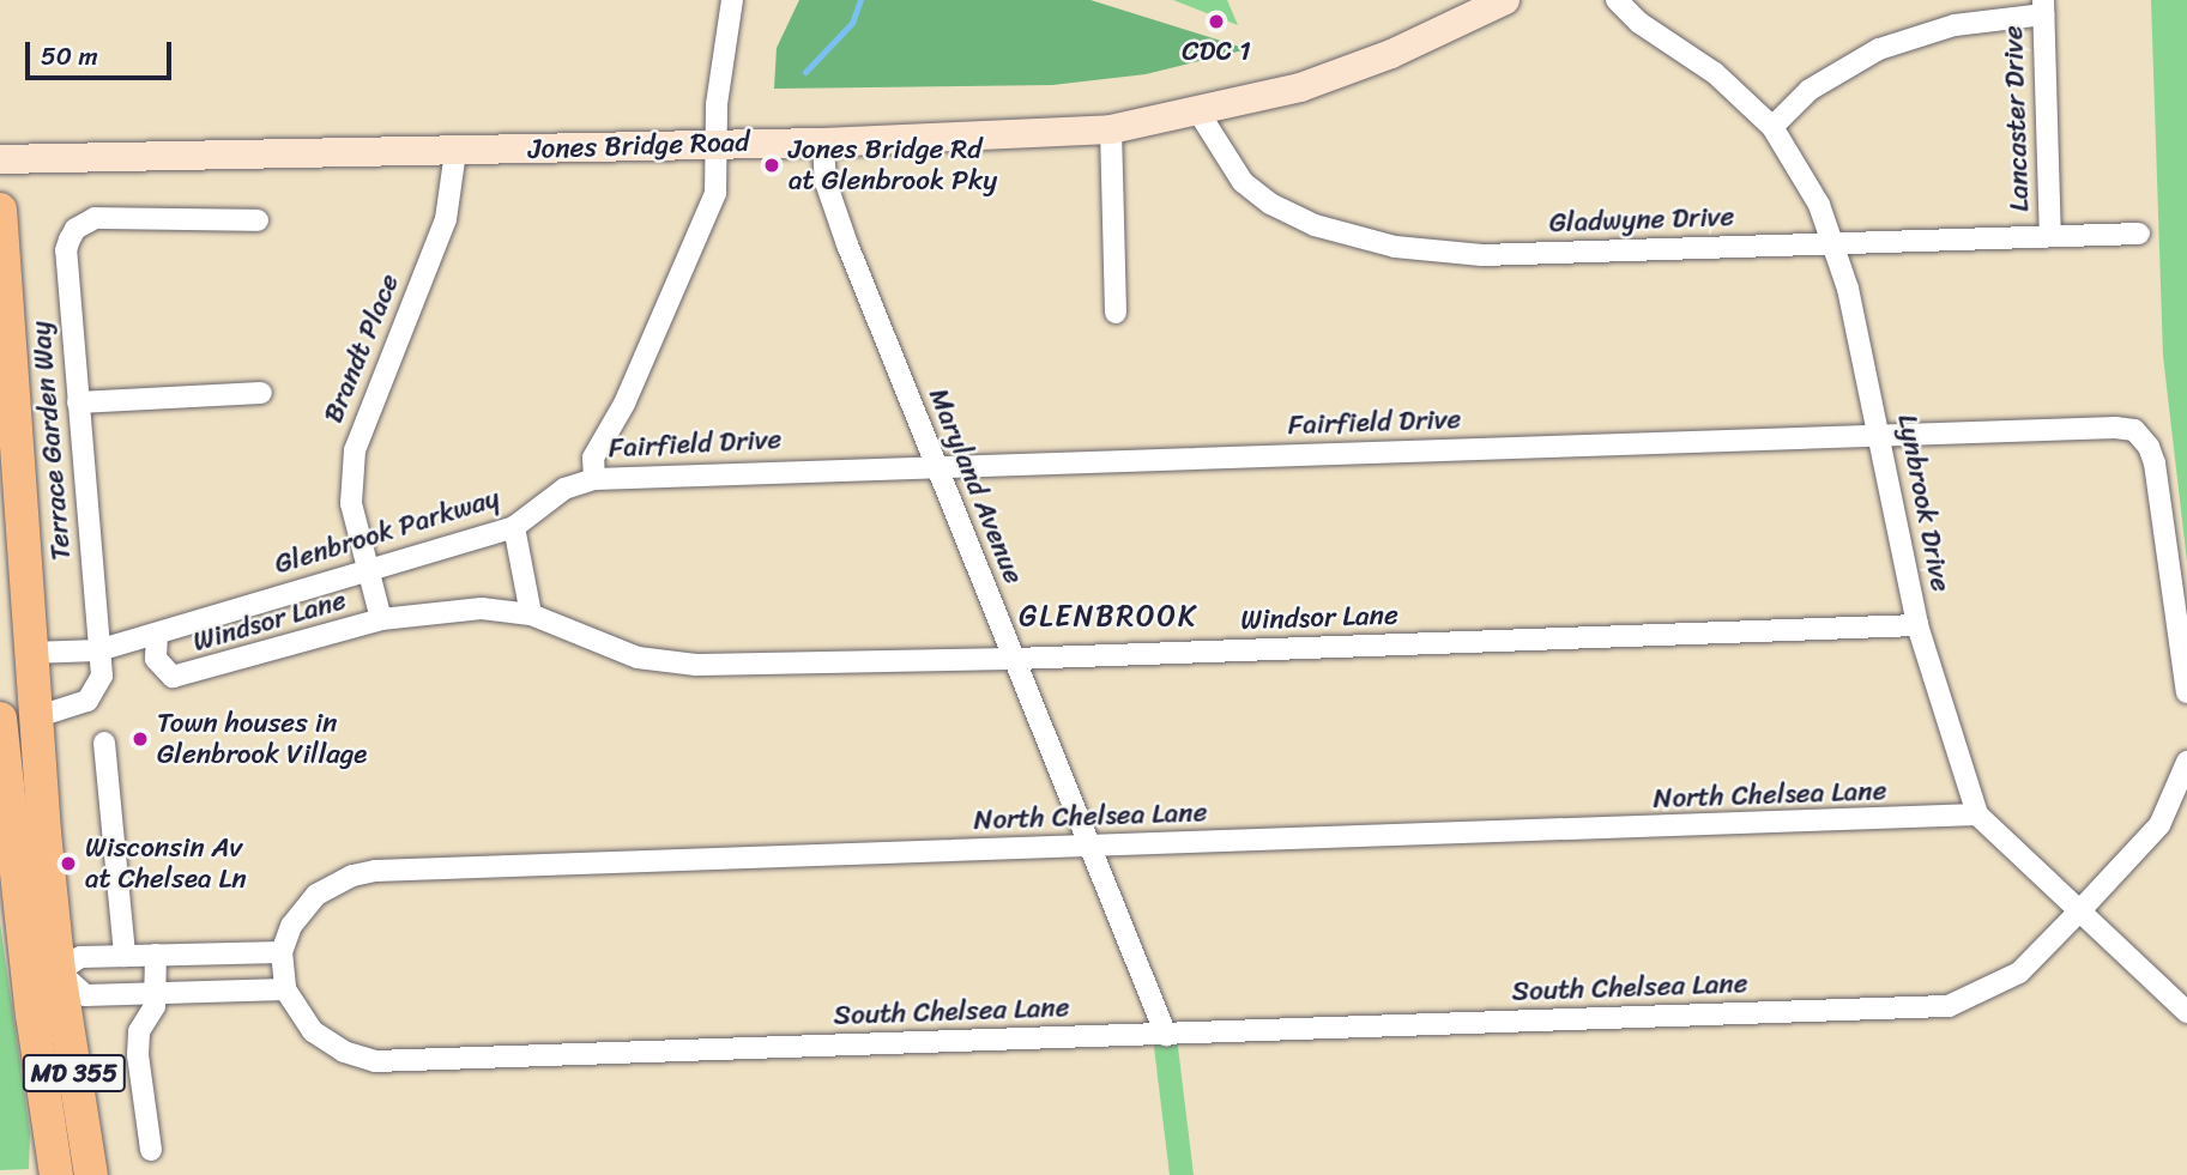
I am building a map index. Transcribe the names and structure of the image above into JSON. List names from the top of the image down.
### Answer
{
  "streets": {
    "main road": ["Jones Bridge Road", "MD 355"],
    "street": [
      "Lancaster Drive",
      "Gladwyne Drive",
      "Brandt Place",
      "Fairfield Drive",
      "Terrace Garden Way",
      "Maryland Avenue",
      "Lynbrook Drive",
      "Glenbrook Parkway",
      "Windsor Lane",
      "North Chelsea Lane",
      "South Chelsea Lane"
    ]
  },
  "crossings": [
    ["Lancaster Drive", "Gladwyne Drive"],
    ["Jones Bridge Road", "Gladwyne Drive"],
    ["Jones Bridge Road", "Brandt Place"],
    ["Jones Bridge Road", "Maryland Avenue"],
    ["Gladwyne Drive", "Lynbrook Drive"],
    ["Brandt Place", "Glenbrook Parkway"],
    ["Brandt Place", "Windsor Lane"],
    ["Fairfield Drive", "Maryland Avenue"],
    ["Fairfield Drive", "Lynbrook Drive"],
    ["Fairfield Drive", "Glenbrook Parkway"],
    ["Terrace Garden Way", "Glenbrook Parkway"],
    ["Terrace Garden Way", "MD 355"],
    ["Maryland Avenue", "Windsor Lane"],
    ["Maryland Avenue", "North Chelsea Lane"],
    ["Maryland Avenue", "South Chelsea Lane"],
    ["Lynbrook Drive", "Windsor Lane"],
    ["Lynbrook Drive", "North Chelsea Lane"],
    ["Lynbrook Drive", "South Chelsea Lane"],
    ["Glenbrook Parkway", "Windsor Lane"],
    ["Glenbrook Parkway", "MD 355"]
  ],
  "districts": ["GLENBROOK"],
  "places": [
    "CDC 1",
    "Jones Bridge Rd at Glenbrook Pky",
    "Town houses in Glenbrook Village",
    "Wisconsin Av at Chelsea Ln"
  ],
  "scale_bar": "50 m"
}
